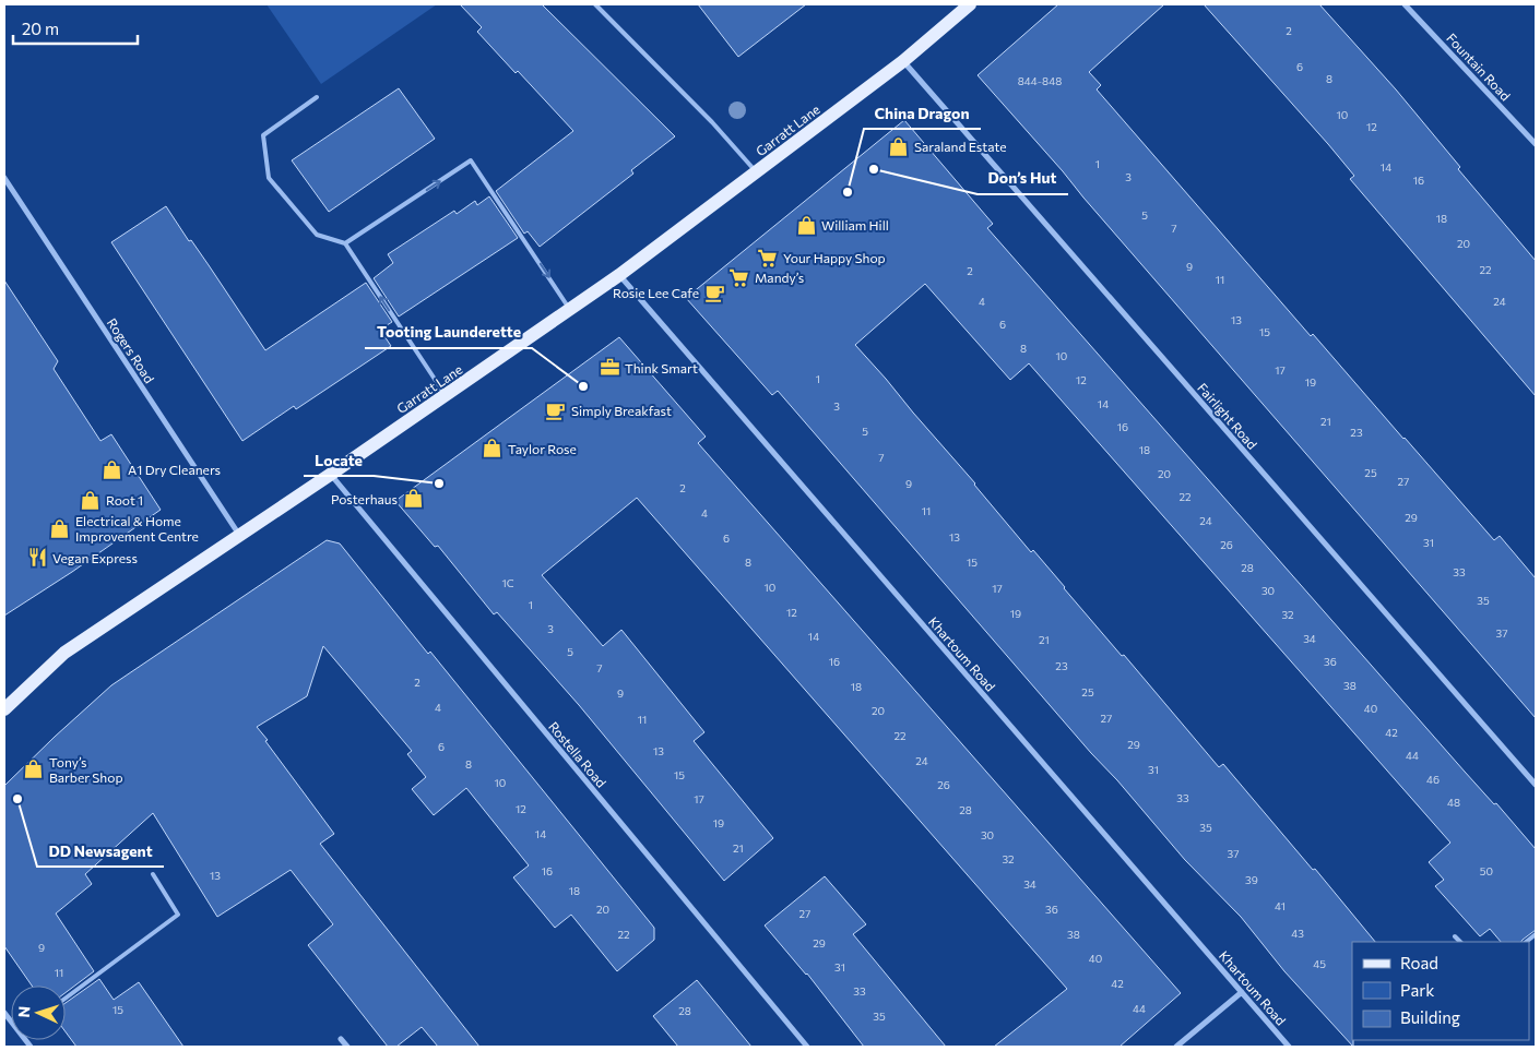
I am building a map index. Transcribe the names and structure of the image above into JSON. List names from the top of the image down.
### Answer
{
  "streets": {
    "main road": ["Garratt Lane"],
    "street": [
      "Fountain Road",
      "Rogers Road",
      "Fairlight Road",
      "Khartoum Road",
      "Rostella Road"
    ]
  },
  "crossings": [
    ["Garratt Lane", "Rogers Road"],
    ["Garratt Lane", "Fairlight Road"],
    ["Garratt Lane", "Khartoum Road"],
    ["Garratt Lane", "Rostella Road"]
  ],
  "places": {
    "shop": [
      "Saraland Estate",
      "William Hill",
      "Taylor Rose",
      "A1 Dry Cleaners",
      "Posterhaus",
      "Root 1",
      "Electrical & Home Improvement Centre",
      "Tony’s Barber Shop"
    ],
    "other": [
      "Don’s Hut",
      "China Dragon",
      "Tooting Launderette",
      "Locate",
      "DD Newsagent"
    ],
    "supermarket": ["Your Happy Shop", "Mandy’s"],
    "cafe": ["Rosie Lee Cafe", "Simply Breakfast"],
    "office": ["Think Smart"],
    "restaurant": ["Vegan Express"]
  },
  "house_numbers": [
    "2",
    "6",
    "8",
    "844-848",
    "10",
    "12",
    "1",
    "14",
    "3",
    "16",
    "5",
    "18",
    "7",
    "20",
    "9",
    "22",
    "2",
    "11",
    "4",
    "24",
    "13",
    "6",
    "15",
    "8",
    "10",
    "17",
    "1",
    "12",
    "19",
    "14",
    "3",
    "21",
    "16",
    "5",
    "23",
    "18",
    "7",
    "25",
    "20",
    "27",
    "9",
    "2",
    "22",
    "11",
    "4",
    "29",
    "24",
    "13",
    "6",
    "31",
    "26",
    "8",
    "15",
    "28",
    "33",
    "1C",
    "10",
    "17",
    "30",
    "35",
    "1",
    "12",
    "19",
    "32",
    "3",
    "37",
    "14",
    "34",
    "21",
    "5",
    "16",
    "36",
    "23",
    "7",
    "2",
    "38",
    "18",
    "25",
    "9",
    "4",
    "40",
    "20",
    "27",
    "11",
    "42",
    "22",
    "29",
    "6",
    "13",
    "44",
    "24",
    "8",
    "31",
    "15",
    "46",
    "10",
    "26",
    "33",
    "17",
    "48",
    "12",
    "28",
    "19",
    "35",
    "14",
    "30",
    "21",
    "37",
    "32",
    "16",
    "50",
    "13",
    "39",
    "34",
    "18",
    "41",
    "20",
    "36",
    "27",
    "43",
    "22",
    "38",
    "29",
    "9",
    "40",
    "45",
    "31",
    "11",
    "42",
    "33",
    "44",
    "15",
    "28",
    "35"
  ],
  "legend": ["Road", "Park", "Building"],
  "scale_bar": "20 m",
  "north": "left"
}
